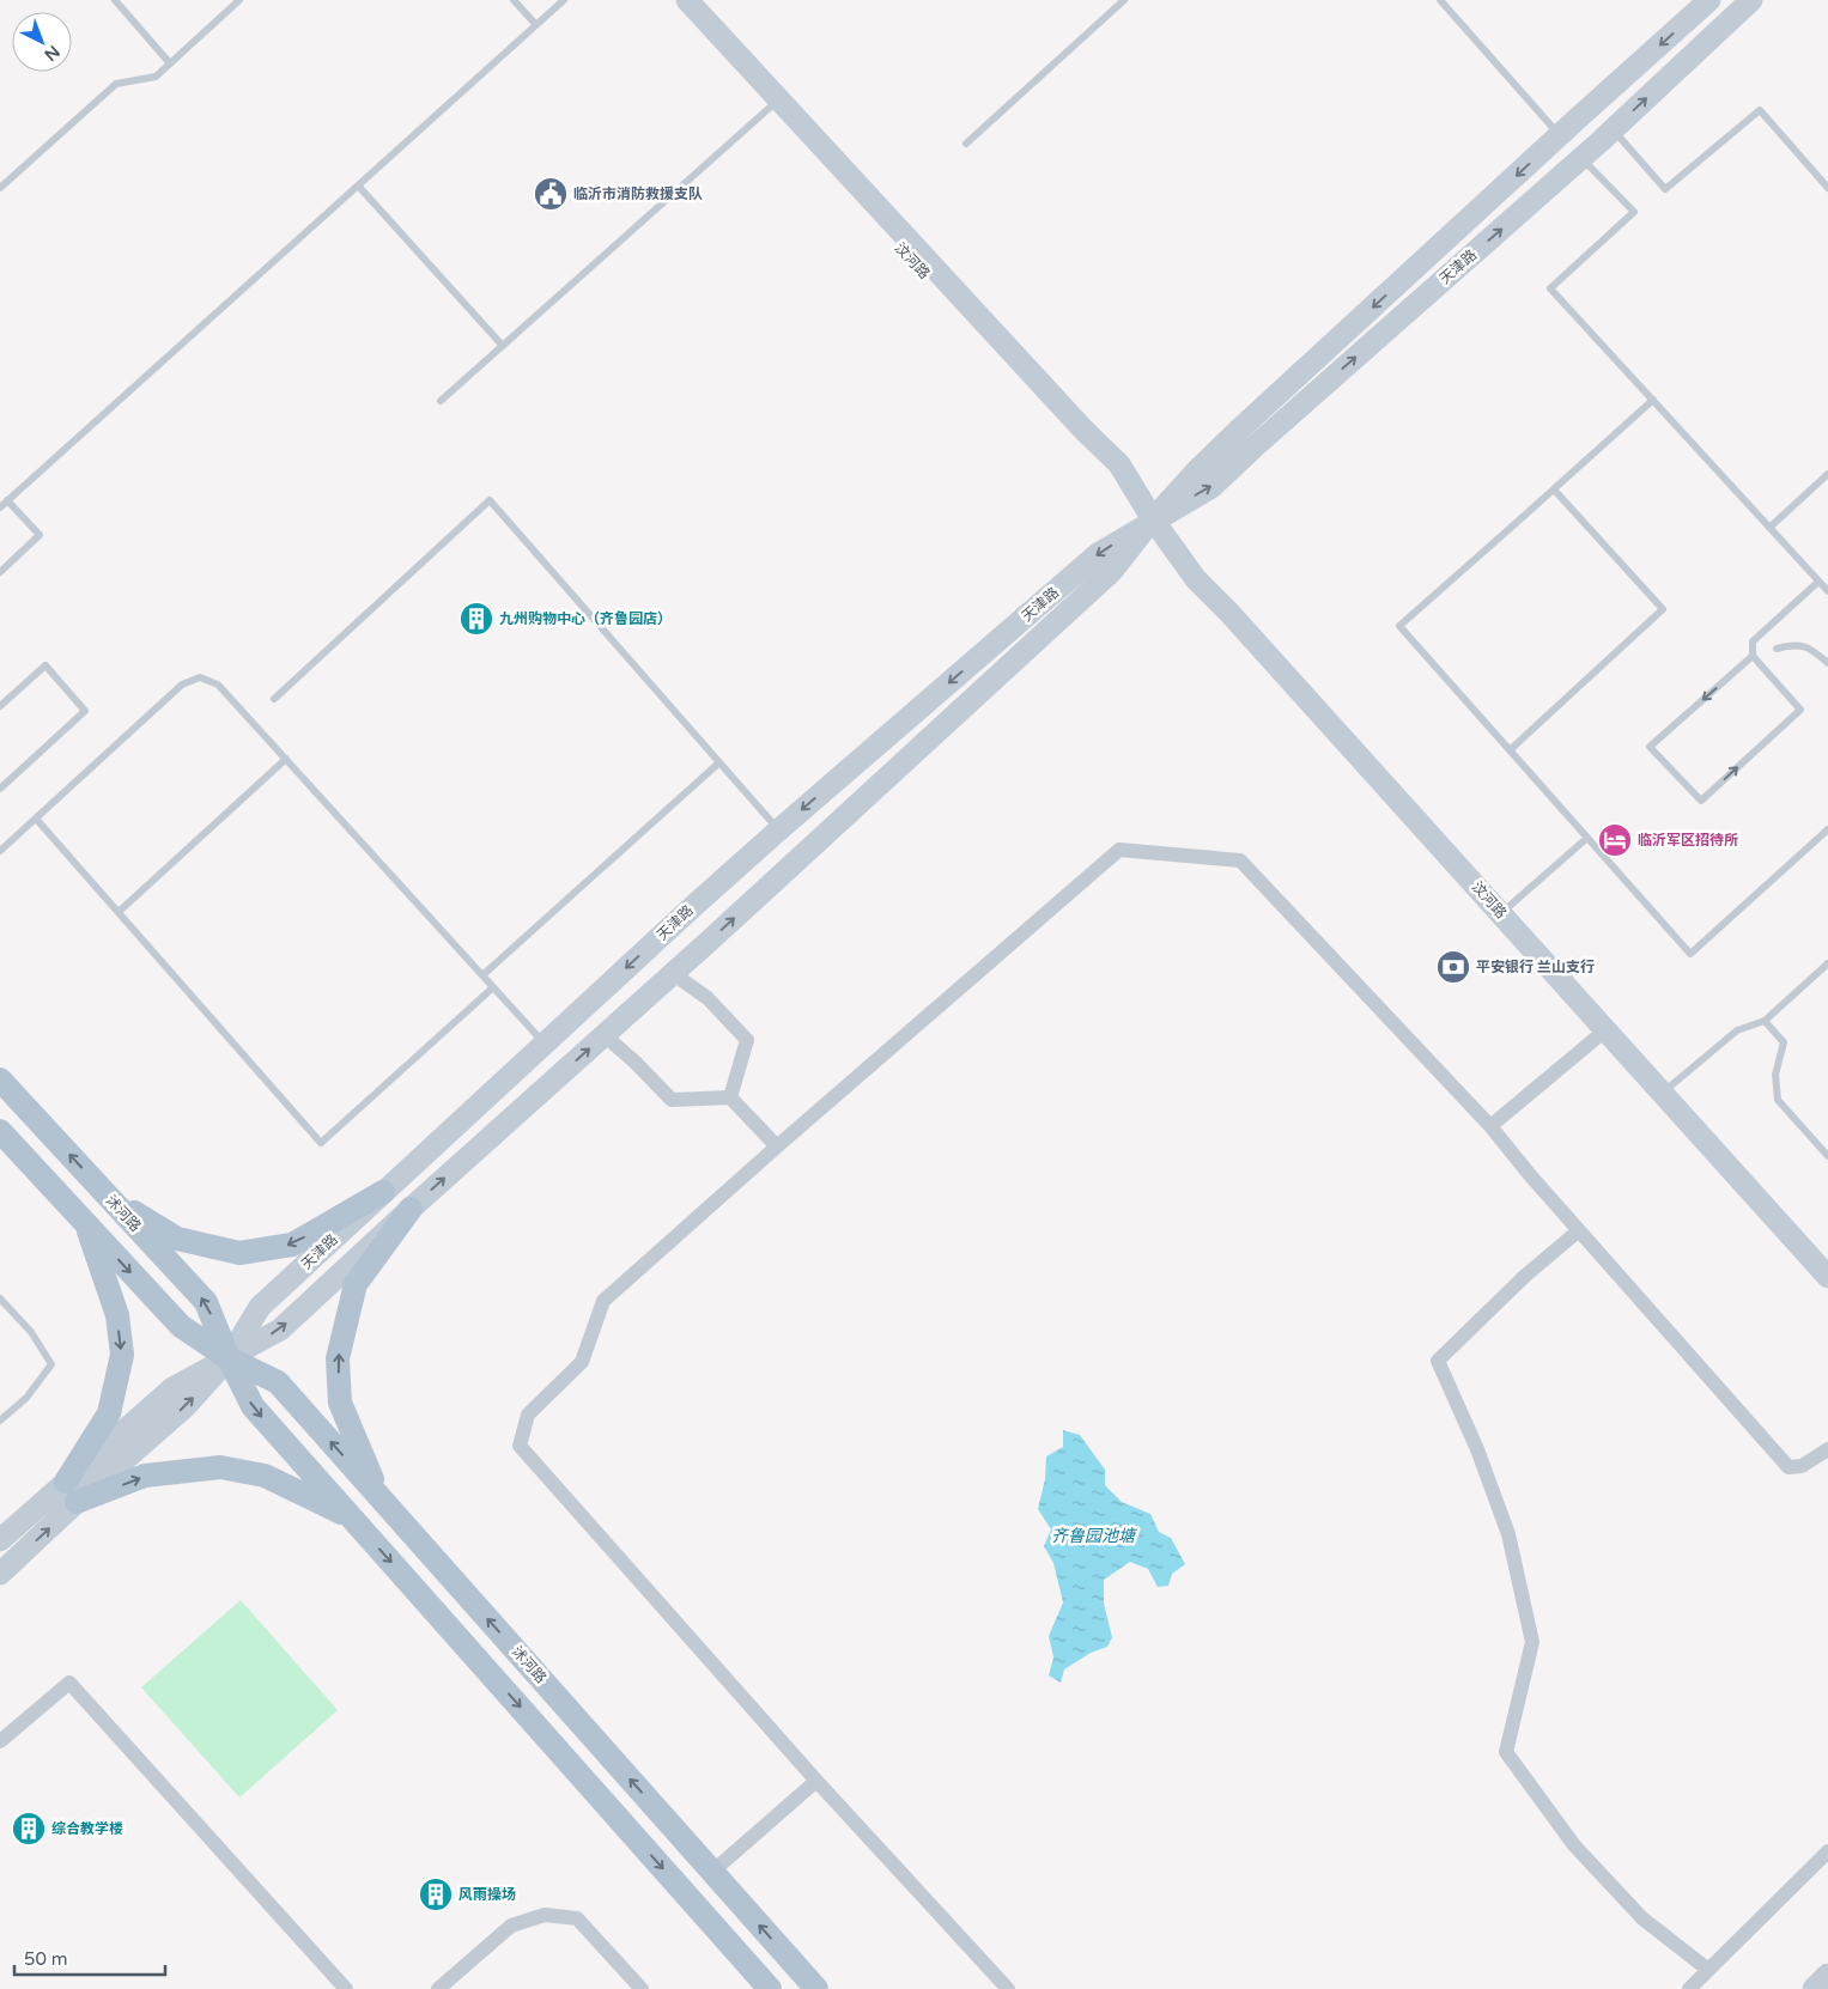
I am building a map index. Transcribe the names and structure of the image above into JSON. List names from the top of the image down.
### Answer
{
  "streets": {
    "main road": ["汶河路", "天津路", "沭河路"]
  },
  "crossings": [
    ["汶河路", "天津路"],
    ["天津路", "沭河路"]
  ],
  "water": ["齐鲁园池塘"],
  "places": {
    "public building": ["临沂市消防救援支队"],
    "building": ["九州购物中心（齐鲁园店）", "综合教学楼", "风雨操场"],
    "hotel": ["临沂军区招待所"],
    "bank": ["平安银行 兰山支行"]
  },
  "scale_bar": "50 m",
  "north": "bottom right"
}
